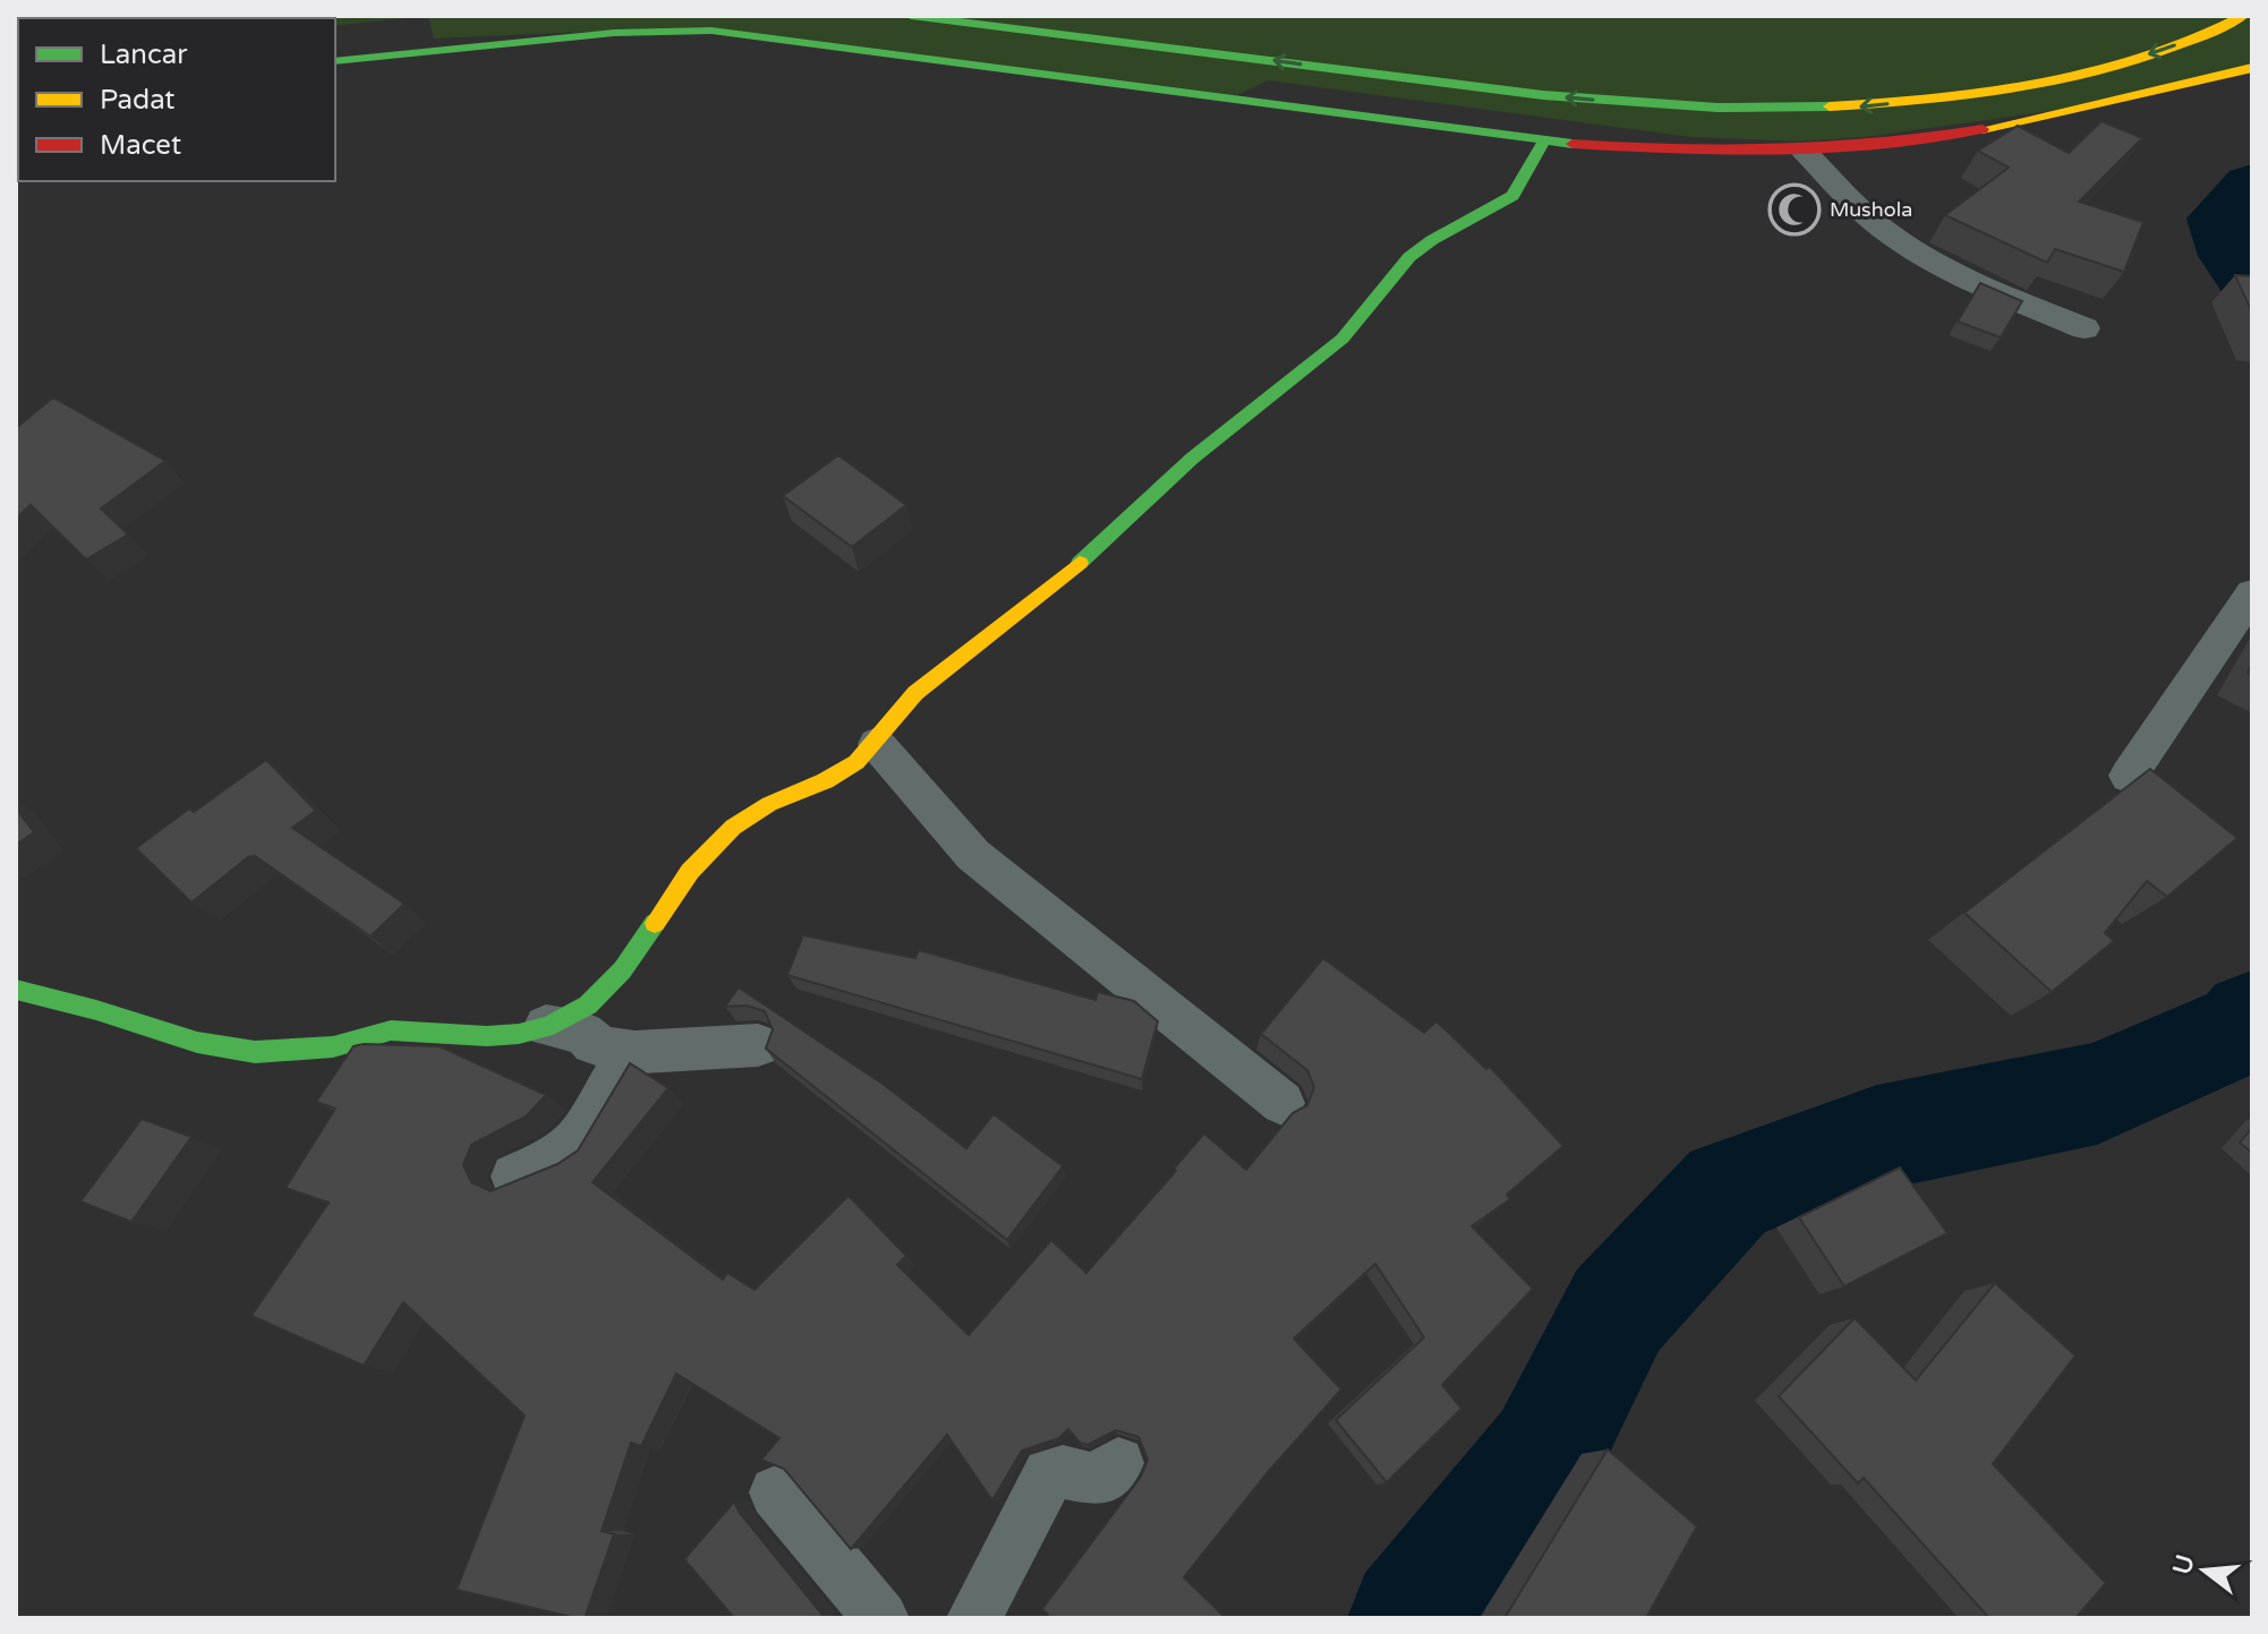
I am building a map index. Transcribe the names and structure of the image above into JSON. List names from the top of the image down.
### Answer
{
  "places": {
    "mosque": ["Mushola"]
  },
  "legend": ["Lancar", "Padat", "Macet"],
  "north": "left"
}
